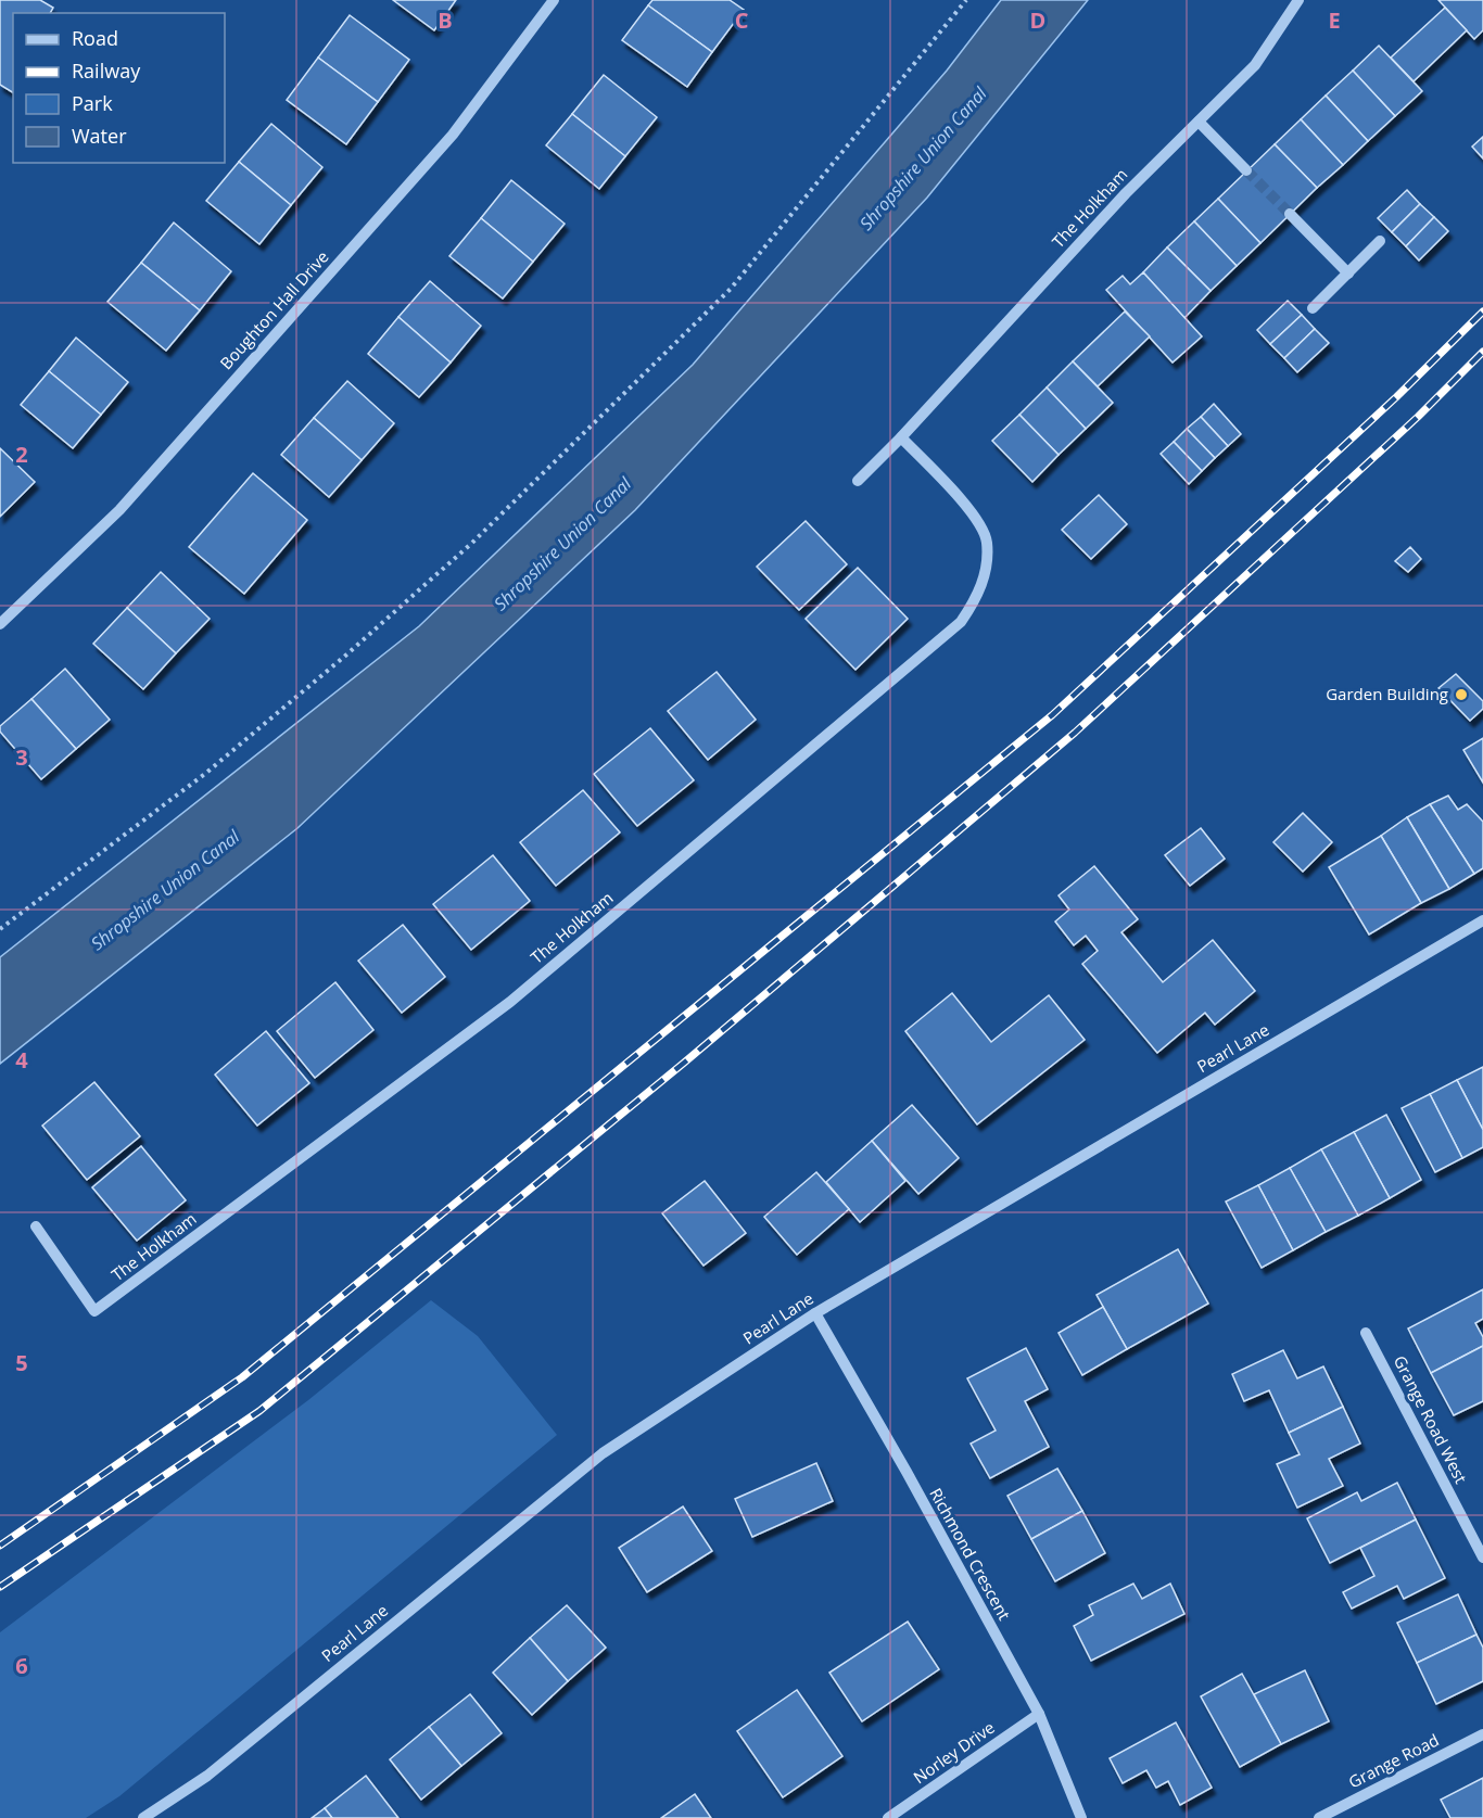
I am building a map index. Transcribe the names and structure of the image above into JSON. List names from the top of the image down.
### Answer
{
  "streets": {
    "street": [
      "The Holkham",
      "Boughton Hall Drive",
      "Pearl Lane",
      "Grange Road West",
      "Richmond Crescent",
      "Norley Drive",
      "Grange Road"
    ]
  },
  "crossings": [
    ["Pearl Lane", "Richmond Crescent"],
    ["Richmond Crescent", "Norley Drive"]
  ],
  "water": ["Shropshire Union Canal"],
  "places": ["Garden Building"],
  "legend": [
    "Road",
    "Railway",
    "Park",
    "Water"
  ],
  "grid": {
    "columns": [
      "B",
      "C",
      "D",
      "E"
    ],
    "rows": [
      "2",
      "3",
      "4",
      "5",
      "6"
    ]
  }
}
